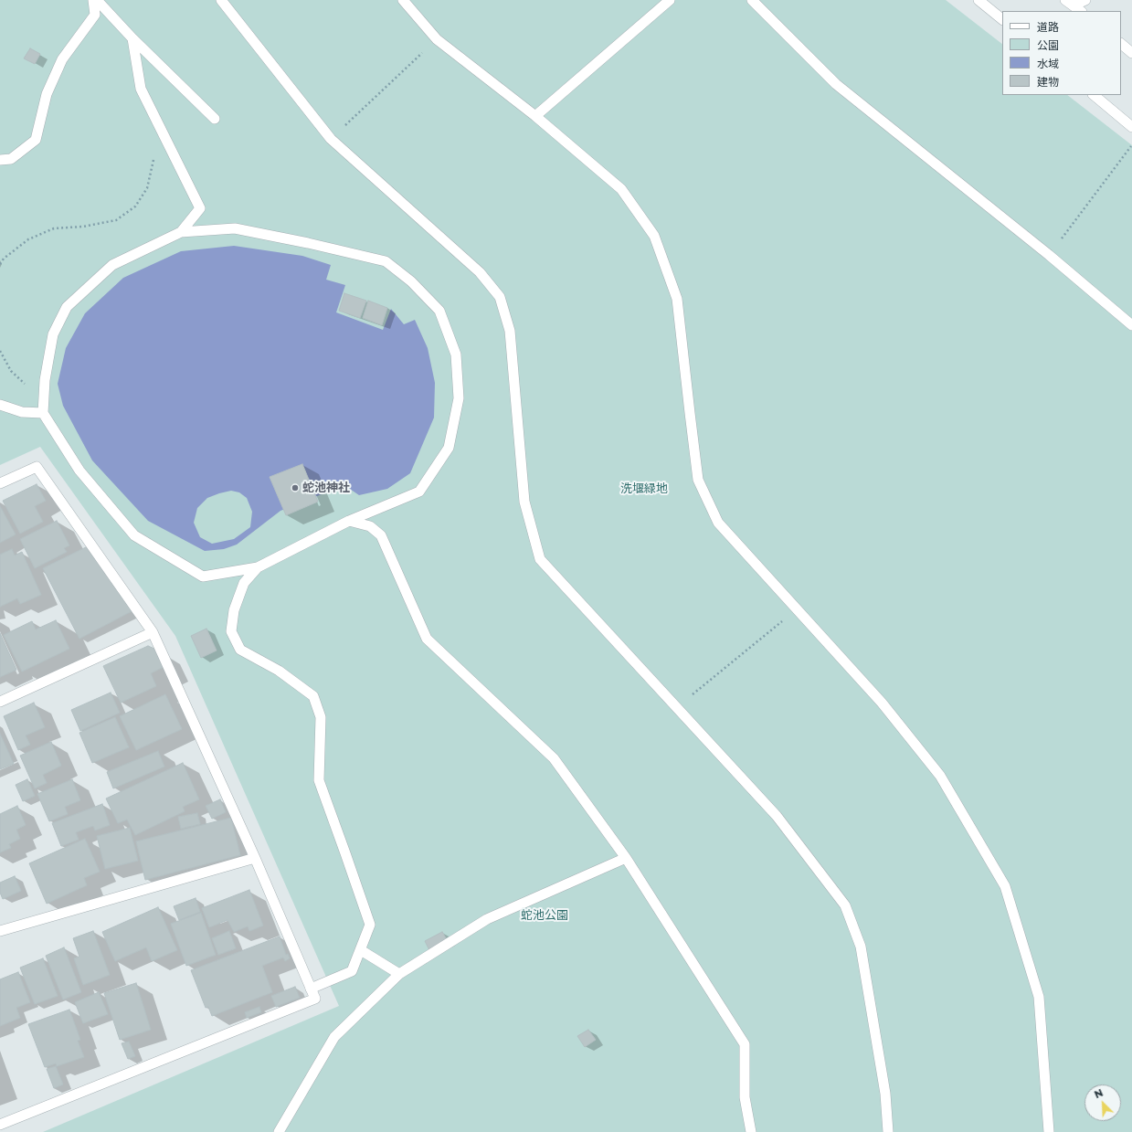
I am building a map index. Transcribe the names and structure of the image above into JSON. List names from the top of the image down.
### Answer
{
  "parks": ["洗堰緑地", "蛇池公園"],
  "places": ["蛇池神社"],
  "legend": [
    "道路",
    "公園",
    "水域",
    "建物"
  ],
  "north": "top left"
}
